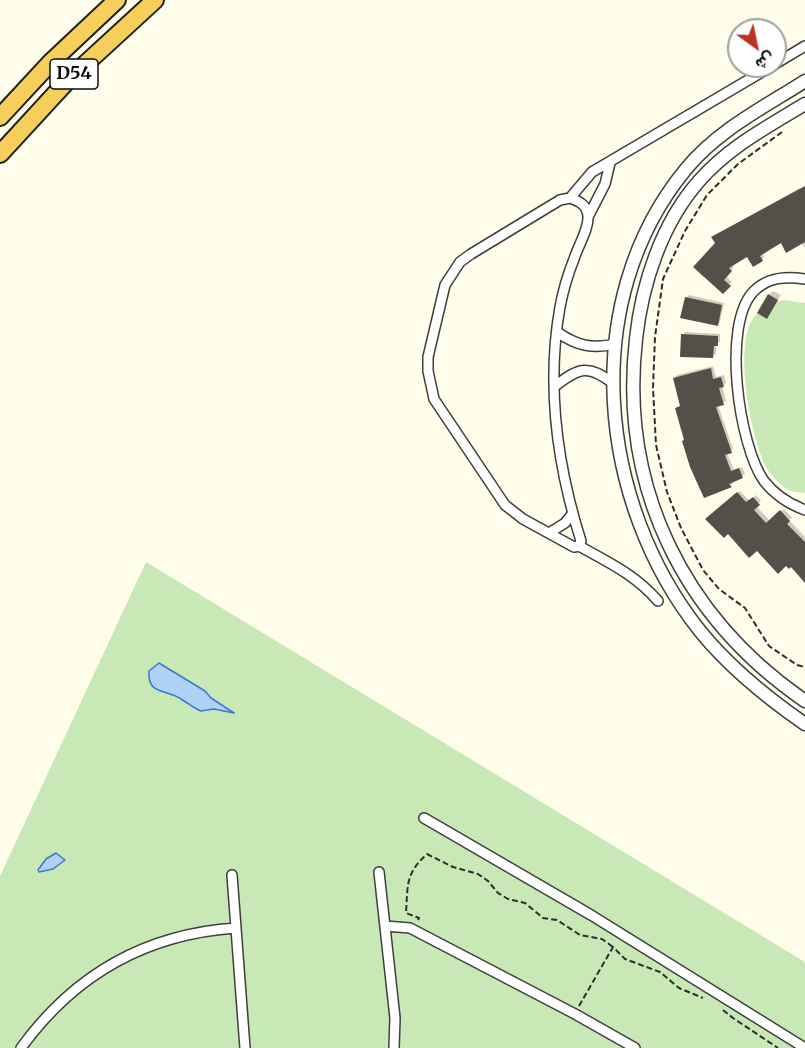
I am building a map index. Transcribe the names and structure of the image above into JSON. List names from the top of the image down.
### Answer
{
  "streets": {
    "highway": ["D54"]
  },
  "north": "bottom right"
}
